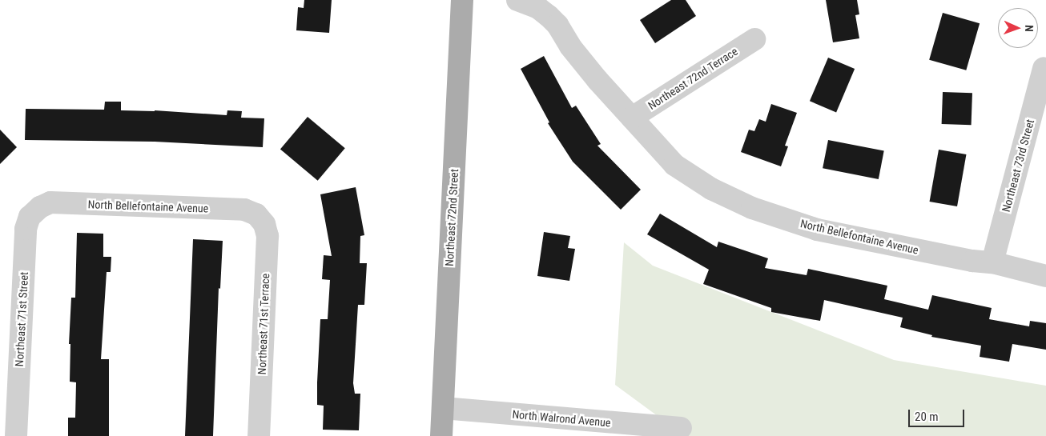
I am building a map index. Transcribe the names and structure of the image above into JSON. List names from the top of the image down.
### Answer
{
  "streets": {
    "main road": ["Northeast 72nd Street"],
    "street": [
      "Northeast 72nd Terrace",
      "Northeast 73rd Street",
      "North Bellefontaine Avenue",
      "Northeast 71st Street",
      "Northeast 71st Terrace",
      "North Walrond Avenue"
    ]
  },
  "crossings": [
    ["Northeast 72nd Terrace", "North Bellefontaine Avenue"],
    ["Northeast 73rd Street", "North Bellefontaine Avenue"],
    ["North Bellefontaine Avenue", "Northeast 71st Street"],
    ["North Bellefontaine Avenue", "Northeast 71st Terrace"],
    ["Northeast 72nd Street", "North Walrond Avenue"]
  ],
  "scale_bar": "20 m",
  "north": "right"
}
